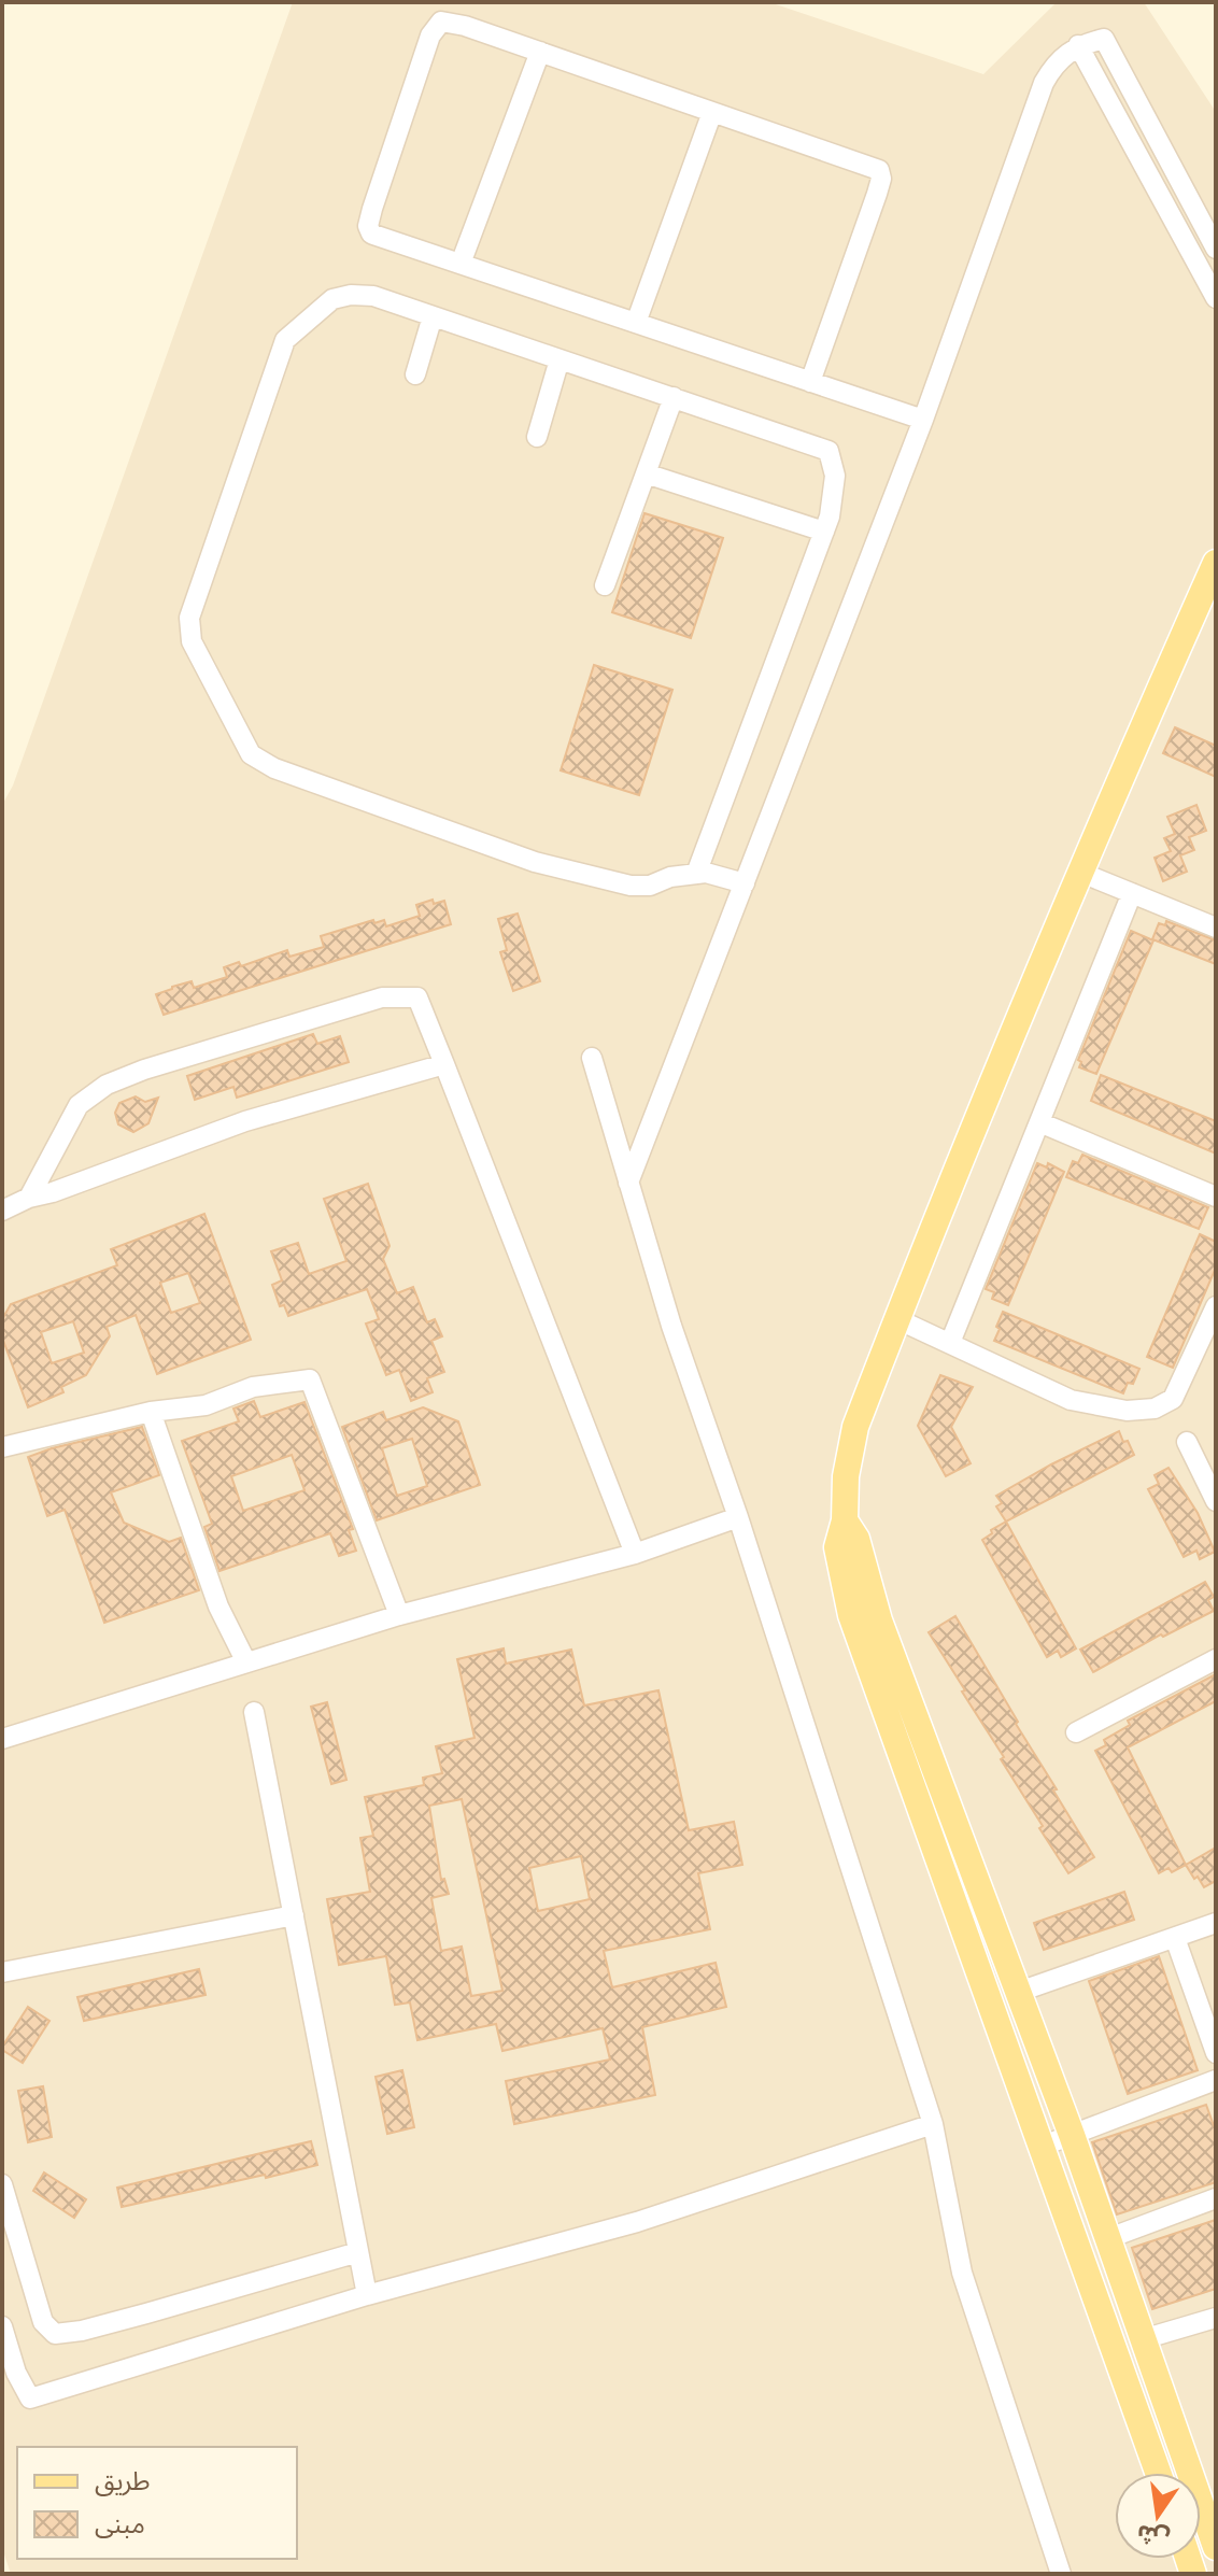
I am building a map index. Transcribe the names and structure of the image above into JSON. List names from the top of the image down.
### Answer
{
  "legend": ["طريق", "مبنى"],
  "north": "bottom"
}
